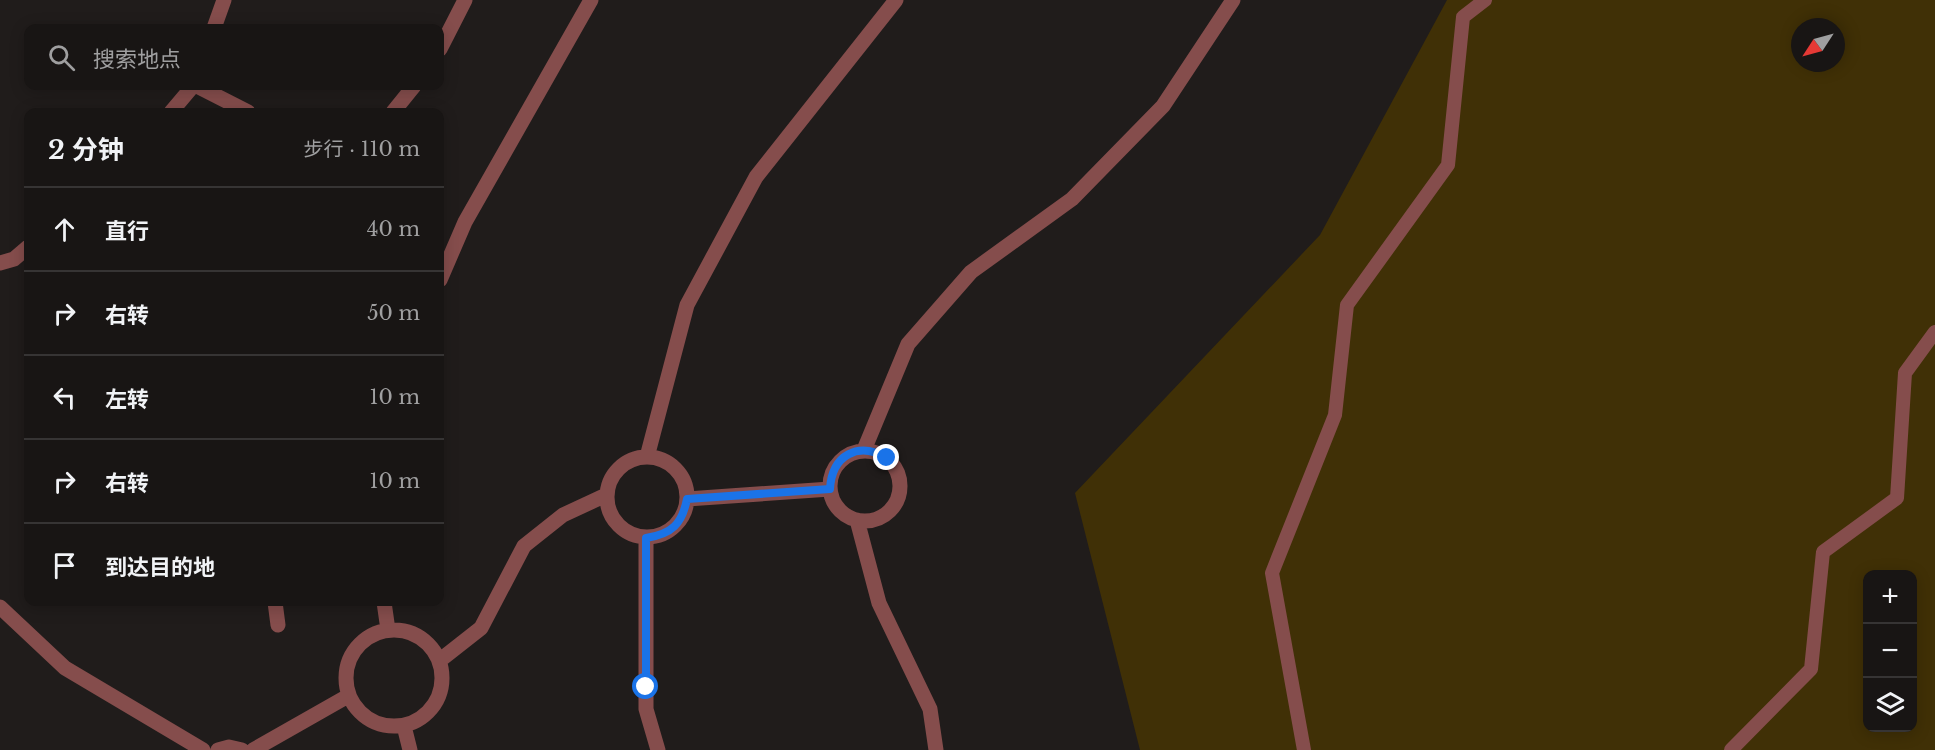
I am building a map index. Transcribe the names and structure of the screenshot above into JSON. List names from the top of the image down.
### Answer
{
  "north": "bottom left",
  "page": {
    "search": "搜索地点",
    "heading": ["2 分钟", "步行 · 110 m"],
    "list": [
      ["直行", "40 m"],
      ["右转", "50 m"],
      ["左转", "10 m"],
      ["右转", "10 m"],
      "到达目的地"
    ],
    "map_buttons": ["+", "−"]
  }
}
